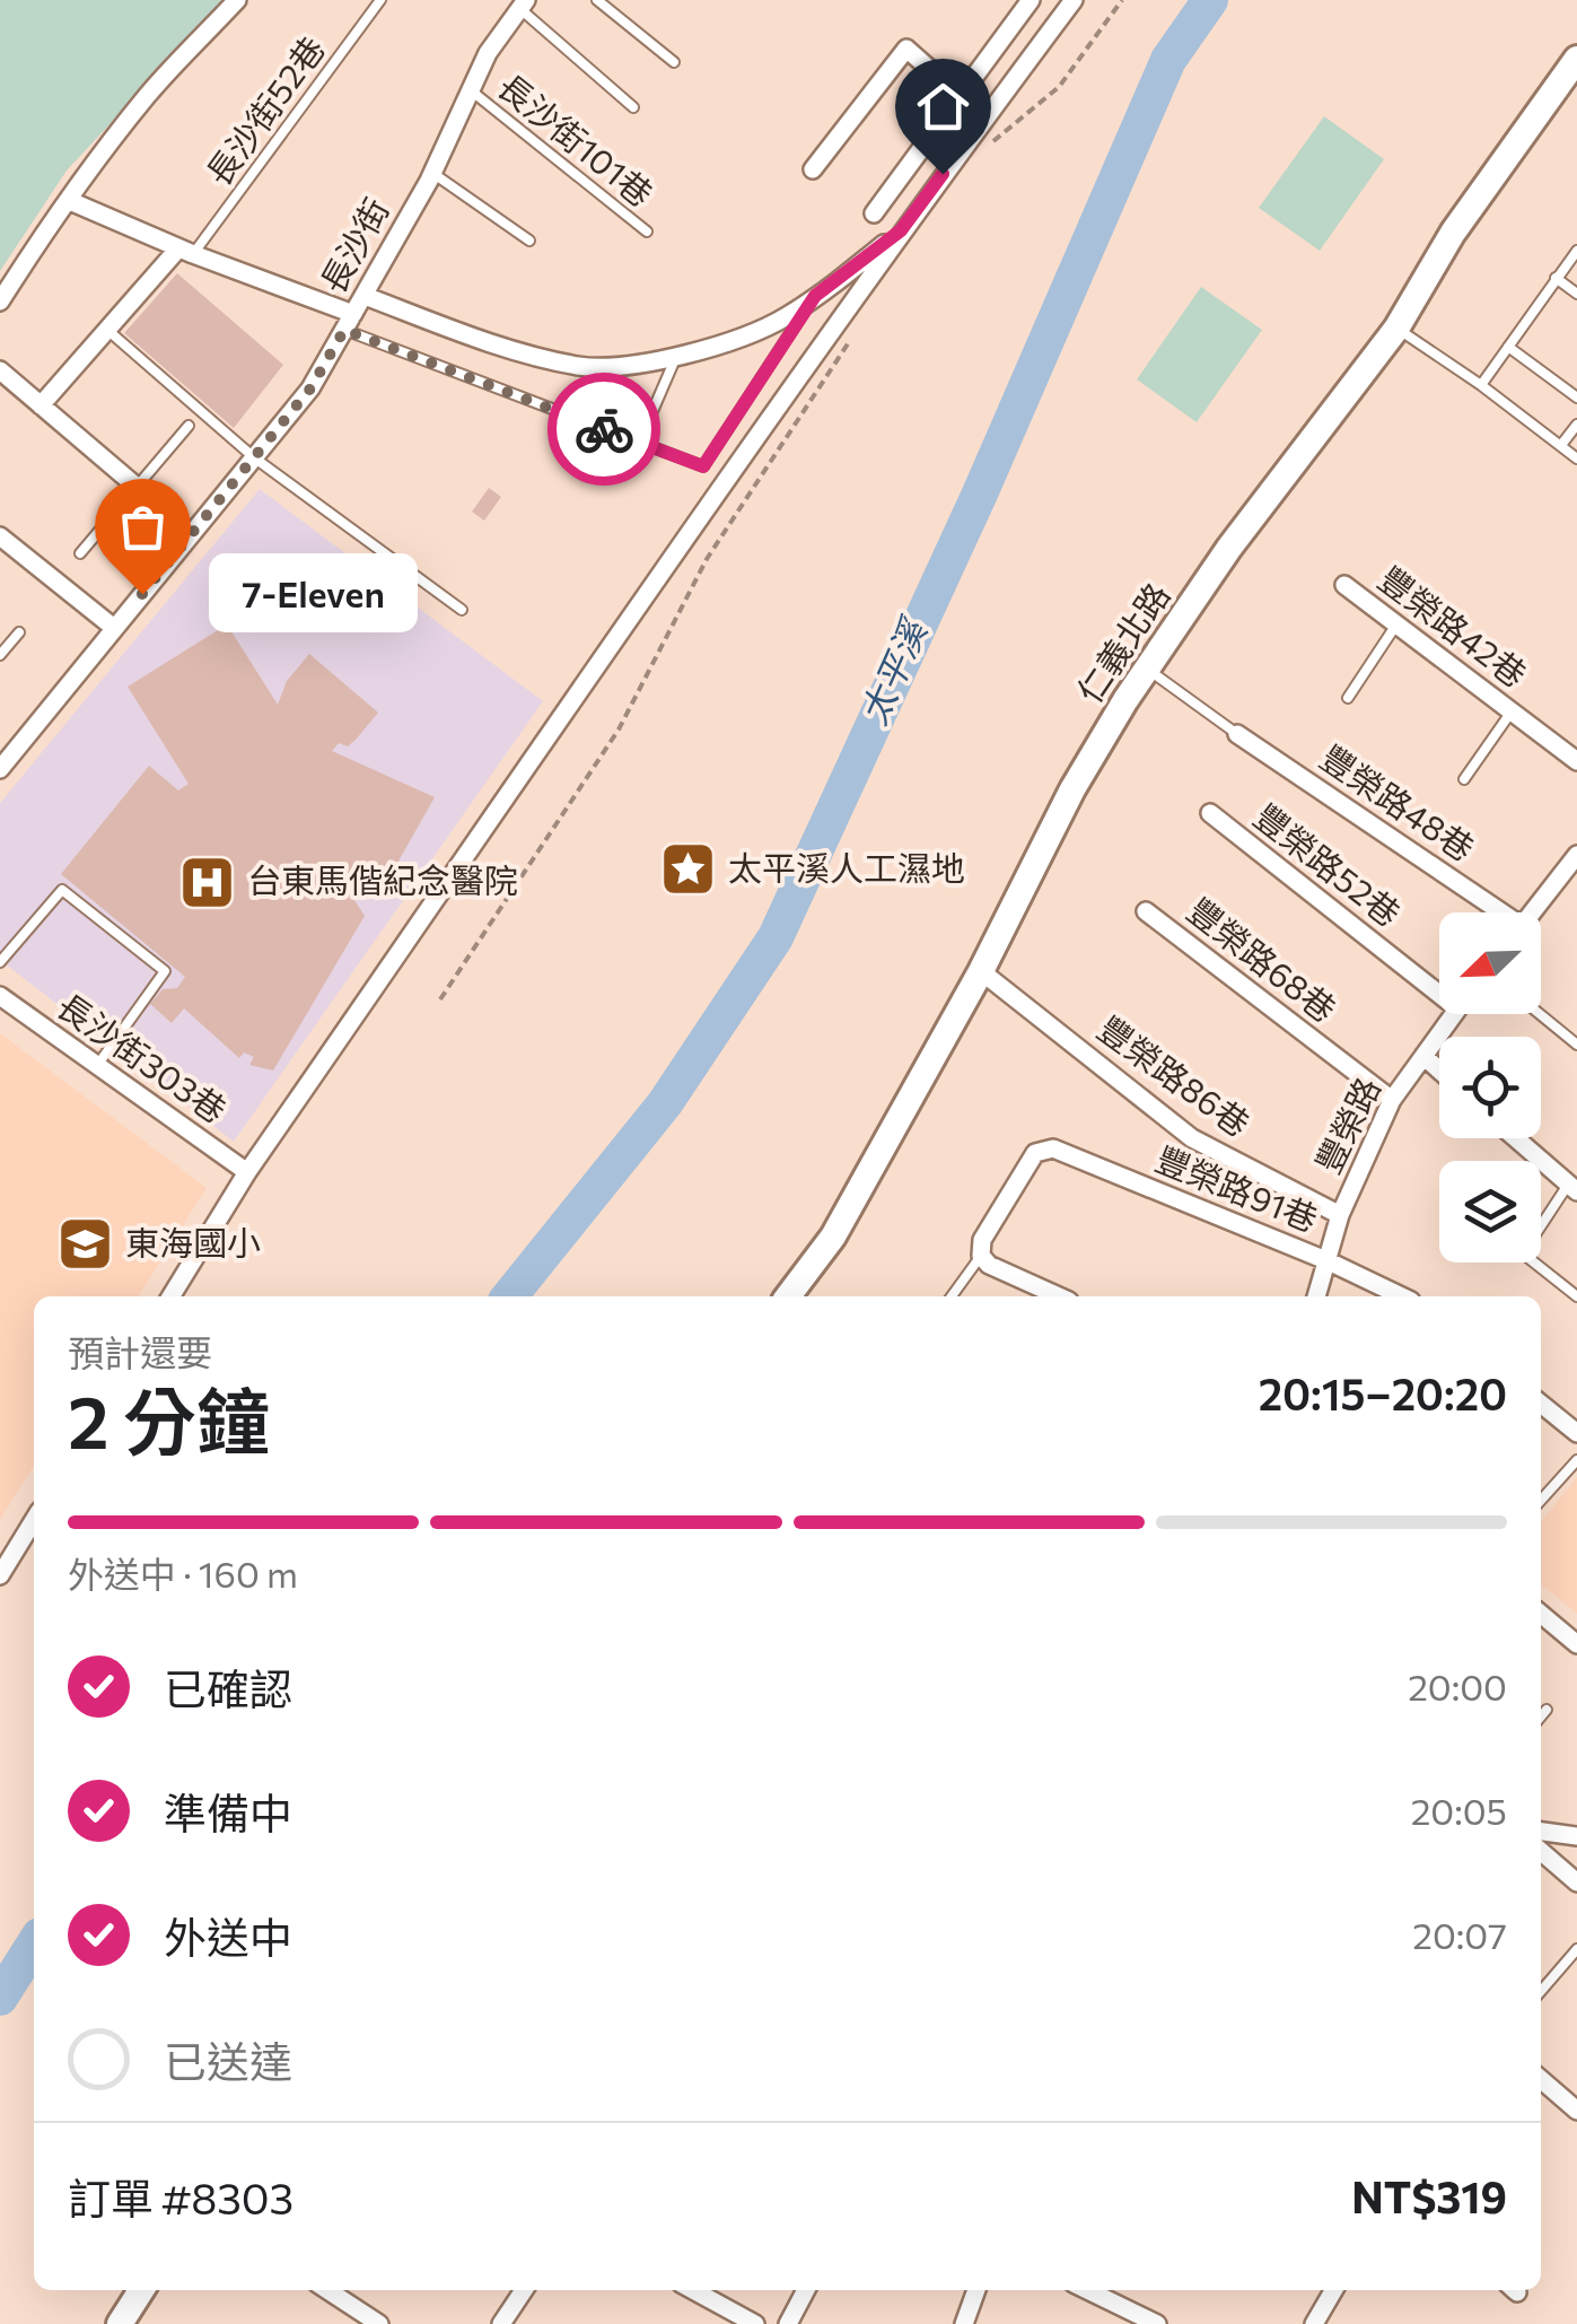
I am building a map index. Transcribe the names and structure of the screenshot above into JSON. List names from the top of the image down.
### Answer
{
  "streets": {
    "street": [
      "長沙街",
      "豐榮路42巷",
      "仁義北路",
      "豐榮路48巷",
      "豐榮路52巷",
      "豐榮路68巷",
      "長沙街303巷",
      "豐榮路86巷",
      "豐榮路",
      "豐榮路91巷"
    ],
    "lane": ["長沙街52巷", "長沙街101巷"]
  },
  "crossings": [
    ["長沙街101巷", "長沙街"],
    ["仁義北路", "豐榮路86巷"],
    ["豐榮路68巷", "豐榮路"],
    ["豐榮路86巷", "豐榮路"],
    ["豐榮路", "豐榮路91巷"]
  ],
  "water": ["太平溪"],
  "places": {
    "other": ["7-Eleven"],
    "place": ["太平溪人工濕地"],
    "hospital": ["台東馬偕紀念醫院"],
    "school or university": ["東海國小"]
  },
  "north": "bottom left",
  "page": {
    "bubble": "7-Eleven",
    "heading": ["2 分鐘", "預計還要", "20:15–20:20"],
    "panel": ["訂單 #8303", "NT$319"],
    "bar": "外送中 · 160 m",
    "list": [
      ["已確認", "20:00"],
      ["準備中", "20:05"],
      ["外送中", "20:07"],
      "已送達"
    ]
  }
}
